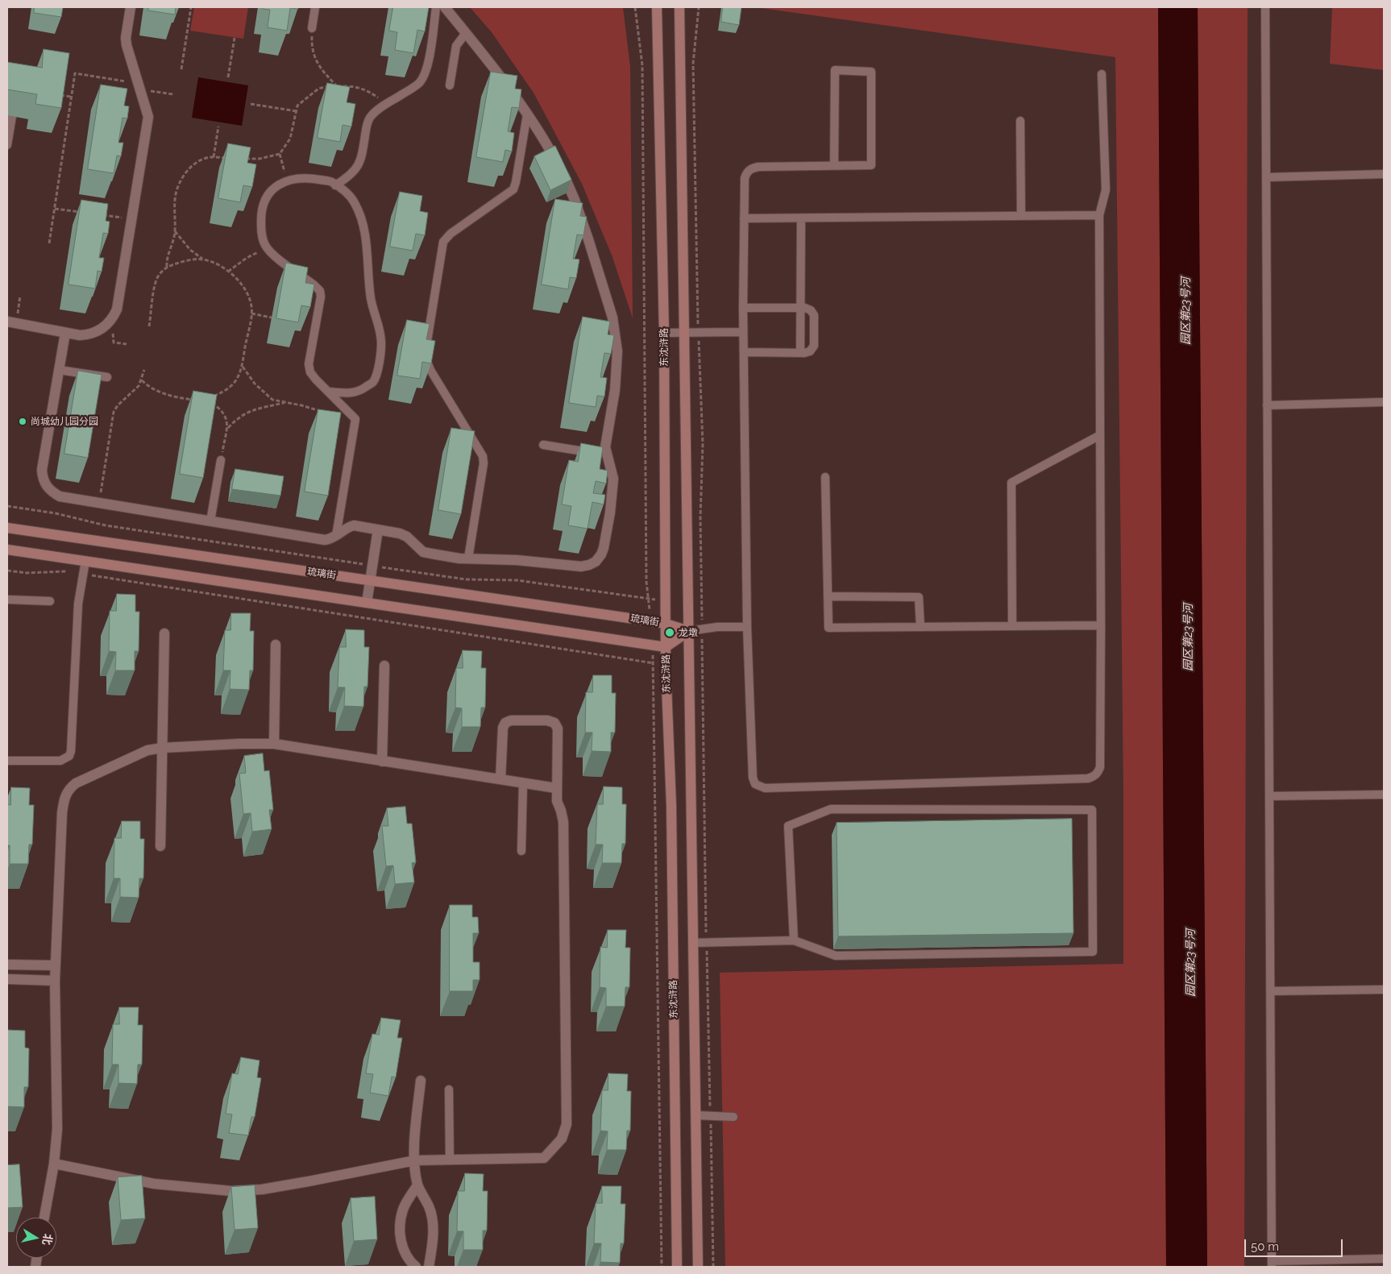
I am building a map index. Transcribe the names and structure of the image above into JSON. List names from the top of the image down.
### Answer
{
  "streets": {
    "main road": ["东沈浒路", "琉璃街"]
  },
  "crossings": [
    ["东沈浒路", "琉璃街"]
  ],
  "water": ["园区第23号河"],
  "places": ["尚城幼儿园分园", "龙墩"],
  "scale_bar": "50 m",
  "north": "right"
}
